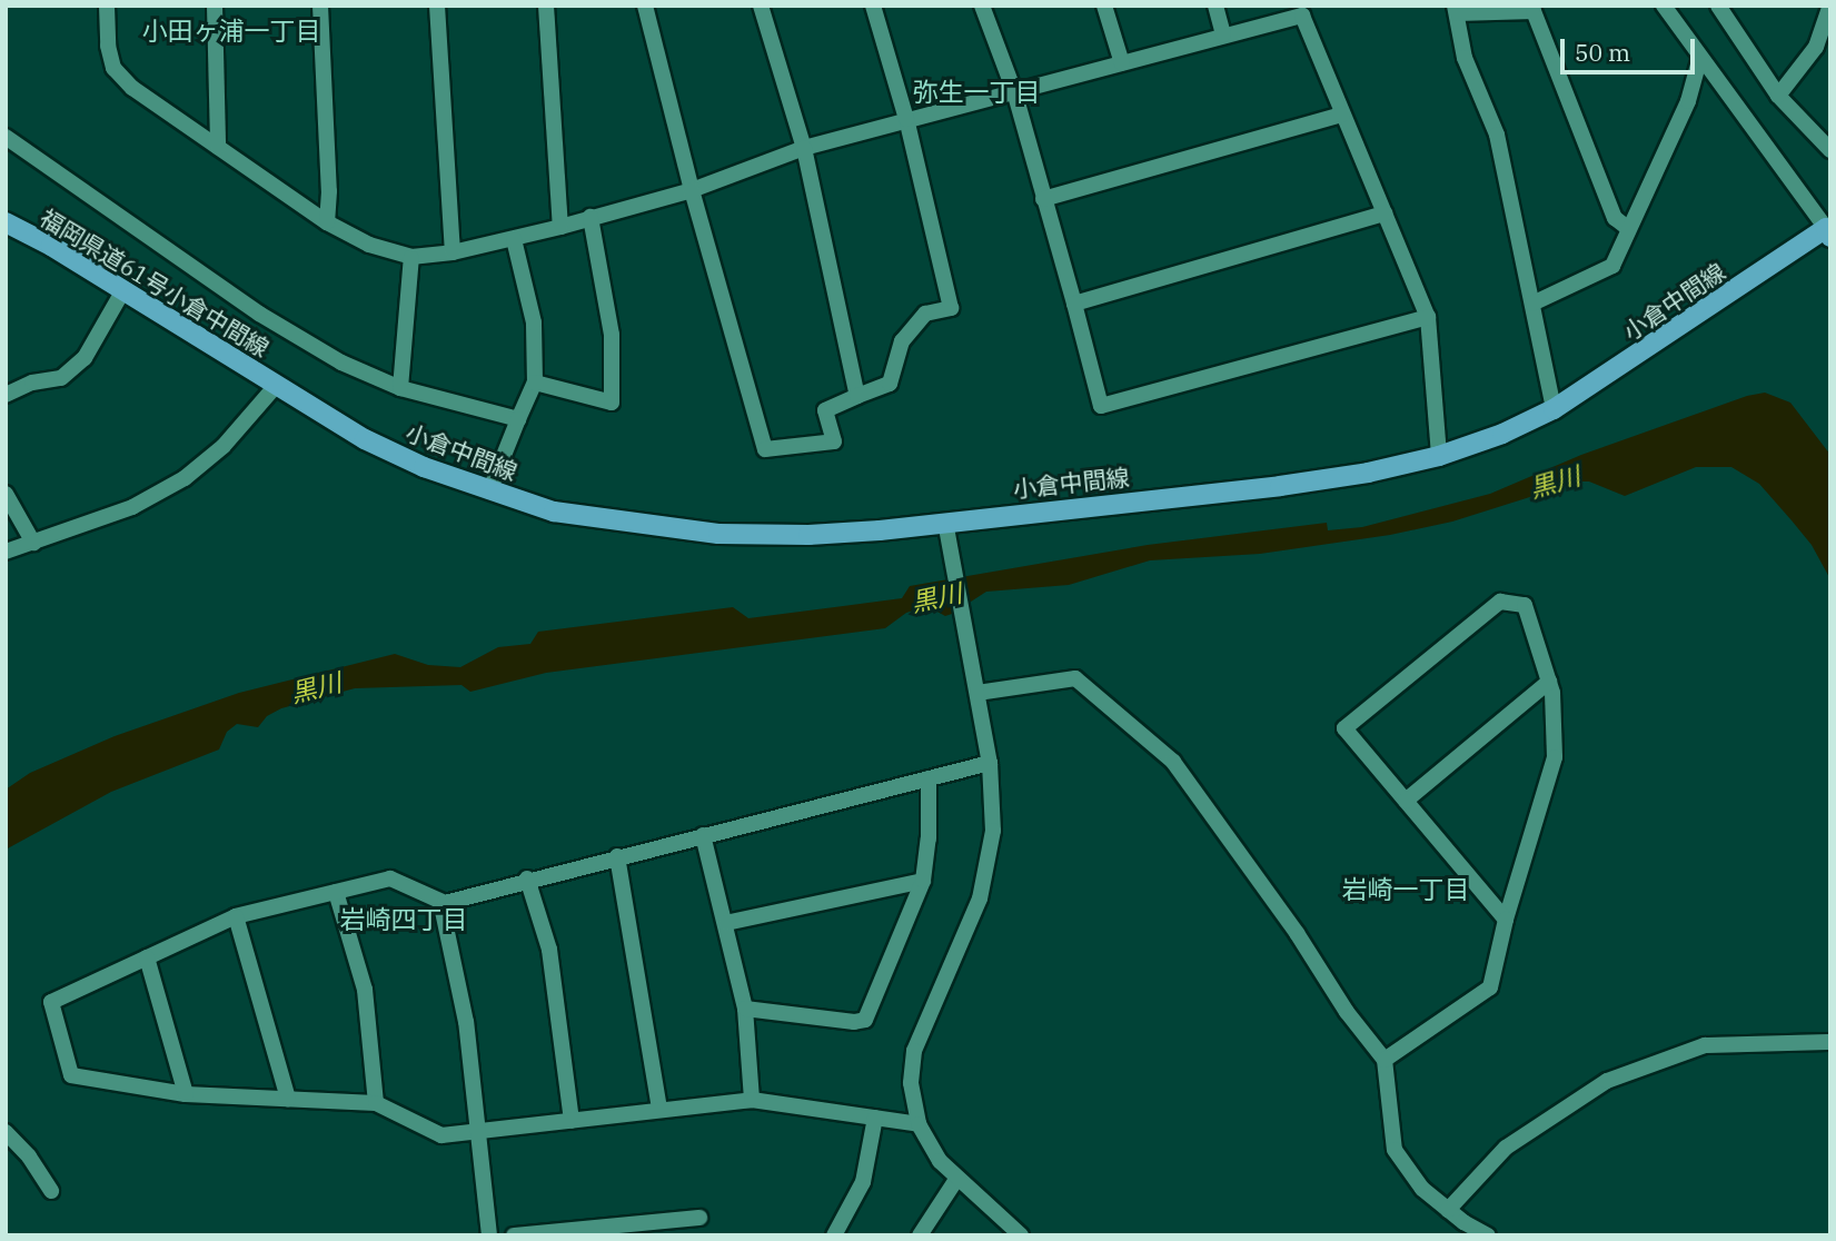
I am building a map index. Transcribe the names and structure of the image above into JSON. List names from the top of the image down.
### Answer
{
  "streets": {
    "main road": ["福岡県道61号小倉中間線", "小倉中間線"]
  },
  "crossings": [
    ["福岡県道61号小倉中間線", "小倉中間線"]
  ],
  "districts": [
    "小田ヶ浦一丁目",
    "弥生一丁目",
    "岩崎一丁目",
    "岩崎四丁目"
  ],
  "water": ["黒川"],
  "scale_bar": "50 m"
}
